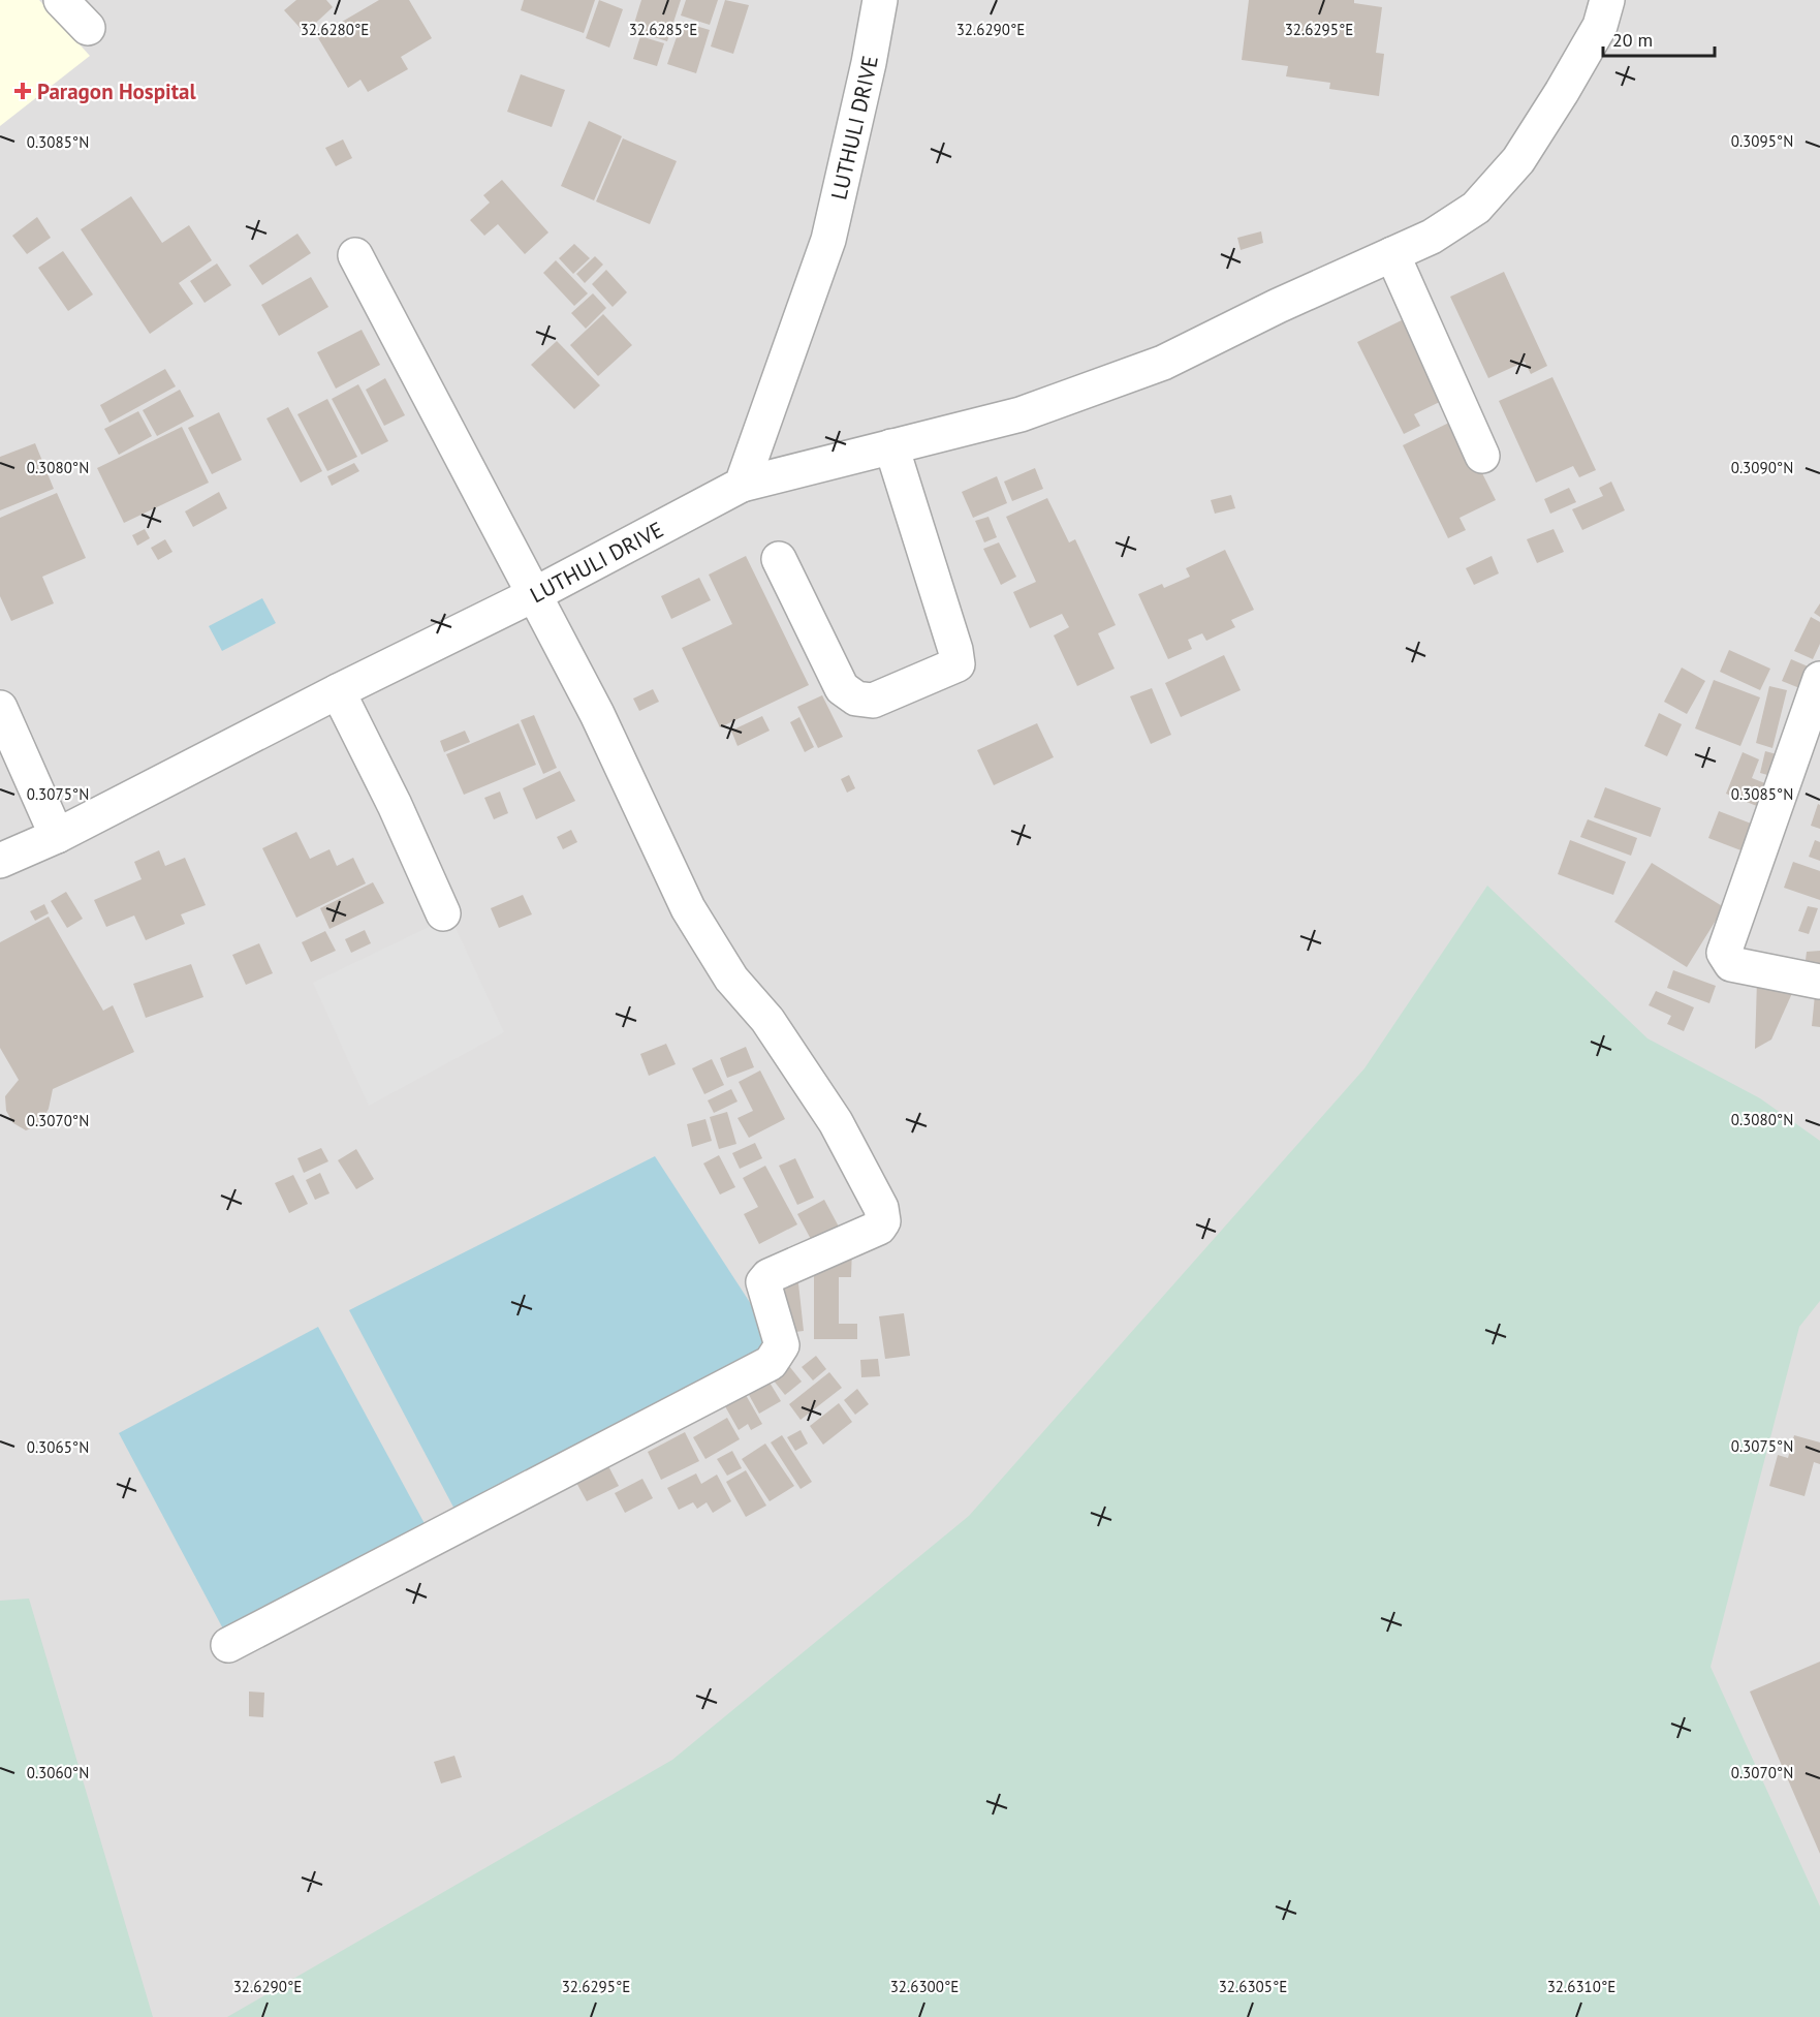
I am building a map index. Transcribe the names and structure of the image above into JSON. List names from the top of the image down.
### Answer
{
  "streets": {
    "street": ["LUTHULI DRIVE"]
  },
  "places": {
    "health": ["Paragon Hospital"]
  },
  "scale_bar": "20 m",
  "coordinates": [
    "32.6280°E",
    "32.6285°E",
    "32.6290°E",
    "32.6295°E",
    "0.3095°N",
    "0.3085°N",
    "0.3090°N",
    "0.3080°N",
    "0.3075°N",
    "0.3070°N",
    "0.3065°N",
    "0.3060°N",
    "32.6300°E",
    "32.6305°E",
    "32.6310°E"
  ]
}
